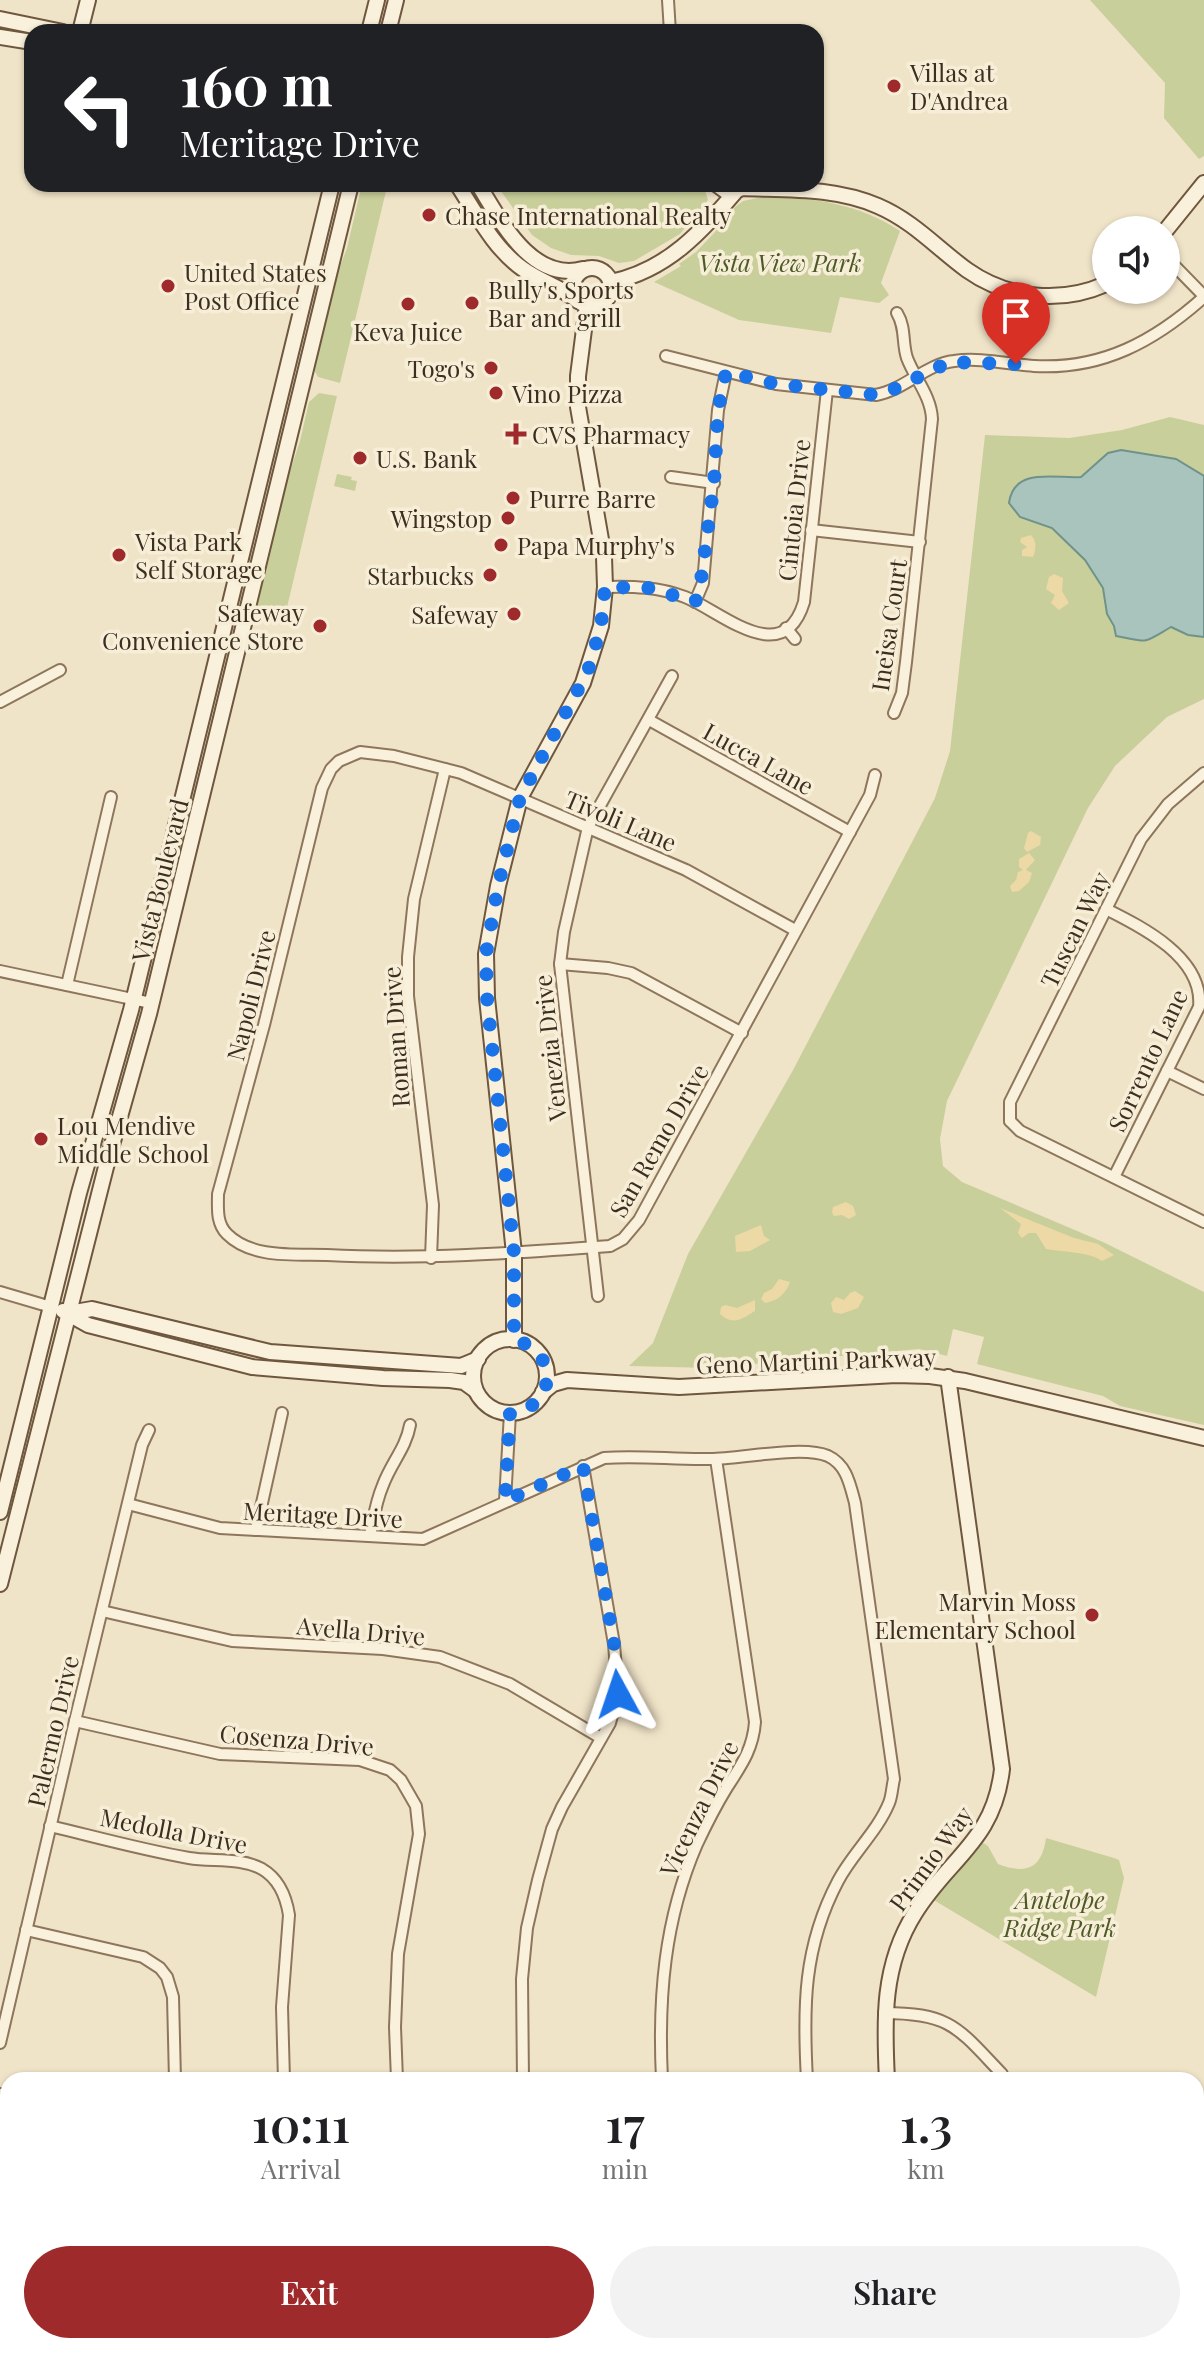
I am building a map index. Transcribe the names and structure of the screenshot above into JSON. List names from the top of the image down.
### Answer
{
  "streets": {
    "street": [
      "Cintoia Drive",
      "Ineisa Court",
      "Lucca Lane",
      "Tivoli Lane",
      "Vista Boulevard",
      "Tuscan Way",
      "Napoli Drive",
      "Roman Drive",
      "Venezia Drive",
      "Sorrento Lane",
      "San Remo Drive",
      "Geno Martini Parkway",
      "Meritage Drive",
      "Avella Drive",
      "Palermo Drive",
      "Cosenza Drive",
      "Vicenza Drive",
      "Medolla Drive",
      "Primio Way"
    ]
  },
  "crossings": [
    ["Lucca Lane", "Venezia Drive"],
    ["Lucca Lane", "San Remo Drive"],
    ["Tivoli Lane", "Napoli Drive"],
    ["Tivoli Lane", "Roman Drive"],
    ["Tivoli Lane", "Venezia Drive"],
    ["Tivoli Lane", "San Remo Drive"],
    ["Tuscan Way", "Sorrento Lane"],
    ["Napoli Drive", "San Remo Drive"],
    ["Roman Drive", "San Remo Drive"],
    ["Venezia Drive", "San Remo Drive"],
    ["Geno Martini Parkway", "Primio Way"],
    ["Meritage Drive", "Palermo Drive"],
    ["Meritage Drive", "Vicenza Drive"],
    ["Avella Drive", "Palermo Drive"],
    ["Palermo Drive", "Cosenza Drive"],
    ["Palermo Drive", "Medolla Drive"]
  ],
  "parks": ["Vista View Park", "Antelope Ridge Park"],
  "places": {
    "other": [
      "Villas at D'Andrea",
      "Chase International Realty",
      "United States Post Office",
      "Bully's Sports Bar and grill",
      "Keva Juice",
      "Togo's",
      "Vino Pizza",
      "U.S. Bank",
      "Purre Barre",
      "Wingstop",
      "Papa Murphy's",
      "Vista Park Self Storage",
      "Starbucks",
      "Safeway",
      "Safeway Convenience Store",
      "Lou Mendive Middle School",
      "Marvin Moss Elementary School"
    ],
    "health": ["CVS Pharmacy"]
  },
  "page": {
    "turn": ["160 m", "Meritage Drive"],
    "eta": [
      "10:11",
      "Arrival",
      "17",
      "min",
      "1.3",
      "km"
    ],
    "buttons": ["Exit", "Share"]
  }
}
